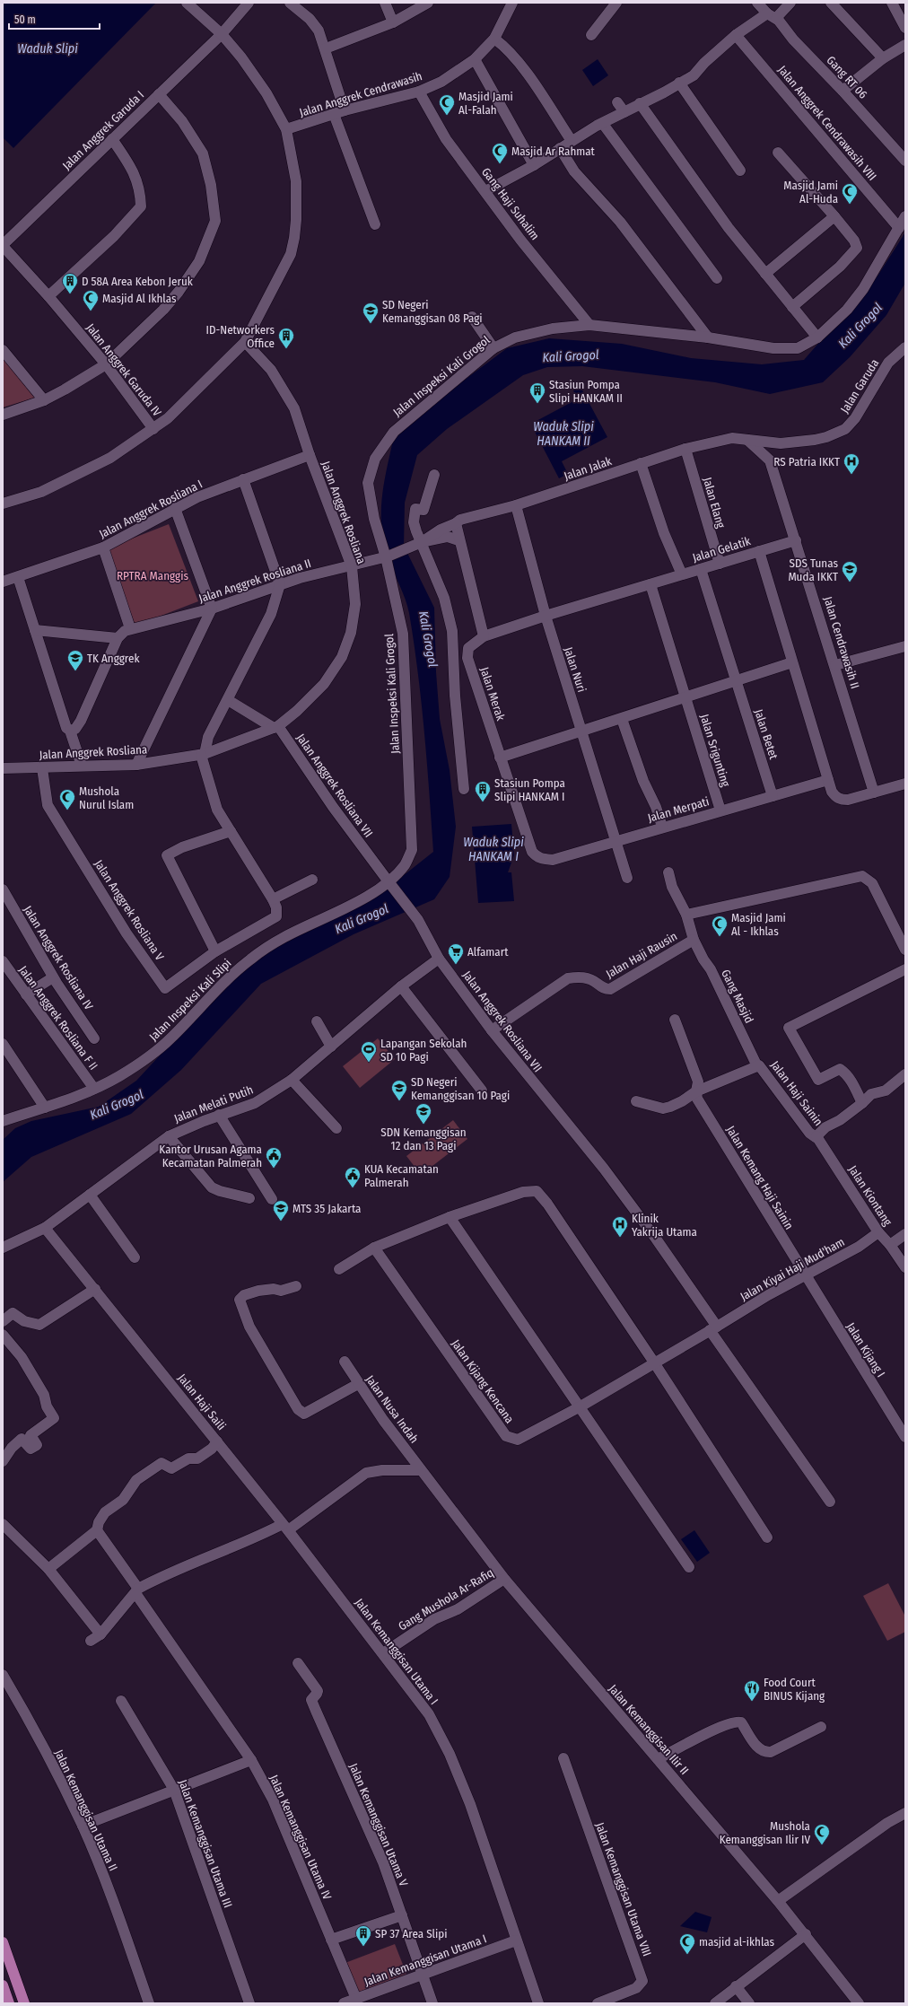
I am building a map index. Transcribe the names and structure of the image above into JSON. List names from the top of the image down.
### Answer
{
  "streets": {
    "street": [
      "Gang RT 06",
      "Jalan Anggrek Cendrawasih",
      "Jalan Anggrek Cendrawasih VIII",
      "Jalan Anggrek Garuda I",
      "Gang Haji Suhalim",
      "Jalan Anggrek Garuda IV",
      "Jalan Inspeksi Kali Grogol",
      "Jalan Garuda",
      "Jalan Jalak",
      "Jalan Elang",
      "Jalan Anggrek Rosliana I",
      "Jalan Anggrek Rosliana",
      "Jalan Gelatik",
      "Jalan Anggrek Rosliana II",
      "Jalan Cendrawasih II",
      "Jalan Nuri",
      "Jalan Merak",
      "Jalan Betet",
      "Jalan Srigunting",
      "Jalan Anggrek Rosliana VII",
      "Jalan Merpati",
      "Jalan Anggrek Rosliana V",
      "Jalan Haji Rausin",
      "Jalan Anggrek Rosliana IV",
      "Gang Masjid",
      "Jalan Inspeksi Kali Slipi",
      "Jalan Anggrek Rosliana F II",
      "Jalan Haji Sainin",
      "Jalan Melati Putih",
      "Jalan Kemang Haji Sainin",
      "Jalan Kiontang",
      "Jalan Kiyai Haji Mud'ham",
      "Jalan Kijang I",
      "Jalan Kijang Kencana",
      "Jalan Haji Saili",
      "Jalan Nusa Indah",
      "Gang Mushola Ar-Rafiq",
      "Jalan Kemanggisan Utama I",
      "Jalan Kemanggisan Ilir II",
      "Jalan Kemanggisan Utama II",
      "Jalan Kemanggisan Utama V",
      "Jalan Kemanggisan Utama IV",
      "Jalan Kemanggisan Utama III",
      "Jalan Kemanggisan Utama VIII"
    ]
  },
  "crossings": [
    ["Jalan Anggrek Cendrawasih", "Gang Haji Suhalim"],
    ["Jalan Anggrek Cendrawasih VIII", "Jalan Inspeksi Kali Grogol"],
    ["Jalan Anggrek Garuda I", "Jalan Anggrek Garuda IV"],
    ["Gang Haji Suhalim", "Jalan Inspeksi Kali Grogol"],
    ["Jalan Inspeksi Kali Grogol", "Jalan Anggrek Rosliana II"],
    ["Jalan Inspeksi Kali Grogol", "Jalan Anggrek Rosliana VII"],
    ["Jalan Inspeksi Kali Grogol", "Jalan Inspeksi Kali Slipi"],
    ["Jalan Garuda", "Jalan Jalak"],
    ["Jalan Garuda", "Jalan Cendrawasih II"],
    ["Jalan Jalak", "Jalan Elang"],
    ["Jalan Jalak", "Jalan Anggrek Rosliana II"],
    ["Jalan Jalak", "Jalan Cendrawasih II"],
    ["Jalan Jalak", "Jalan Nuri"],
    ["Jalan Elang", "Jalan Gelatik"],
    ["Jalan Anggrek Rosliana I", "Jalan Anggrek Rosliana"],
    ["Jalan Anggrek Rosliana", "Jalan Anggrek Rosliana II"],
    ["Jalan Anggrek Rosliana", "Jalan Anggrek Rosliana VII"],
    ["Jalan Anggrek Rosliana", "Jalan Anggrek Rosliana V"],
    ["Jalan Gelatik", "Jalan Nuri"],
    ["Jalan Gelatik", "Jalan Merak"],
    ["Jalan Gelatik", "Jalan Betet"],
    ["Jalan Gelatik", "Jalan Srigunting"],
    ["Jalan Gelatik", "Jalan Merpati"],
    ["Jalan Nuri", "Jalan Merpati"],
    ["Jalan Merak", "Jalan Merpati"],
    ["Jalan Betet", "Jalan Merpati"],
    ["Jalan Srigunting", "Jalan Merpati"],
    ["Jalan Anggrek Rosliana VII", "Jalan Haji Rausin"],
    ["Jalan Anggrek Rosliana VII", "Jalan Inspeksi Kali Slipi"],
    ["Jalan Anggrek Rosliana VII", "Jalan Melati Putih"],
    ["Jalan Anggrek Rosliana VII", "Jalan Kiyai Haji Mud'ham"],
    ["Jalan Anggrek Rosliana VII", "Jalan Kijang Kencana"],
    ["Jalan Haji Rausin", "Gang Masjid"],
    ["Gang Masjid", "Jalan Haji Sainin"],
    ["Jalan Inspeksi Kali Slipi", "Jalan Anggrek Rosliana F II"],
    ["Jalan Haji Sainin", "Jalan Kemang Haji Sainin"],
    ["Jalan Haji Sainin", "Jalan Kiontang"],
    ["Jalan Melati Putih", "Jalan Haji Saili"],
    ["Jalan Kemang Haji Sainin", "Jalan Kiyai Haji Mud'ham"],
    ["Jalan Kemang Haji Sainin", "Jalan Kijang I"],
    ["Jalan Kiontang", "Jalan Kiyai Haji Mud'ham"],
    ["Jalan Kiyai Haji Mud'ham", "Jalan Kijang I"],
    ["Jalan Kiyai Haji Mud'ham", "Jalan Kijang Kencana"],
    ["Jalan Haji Saili", "Jalan Kemanggisan Utama I"],
    ["Jalan Nusa Indah", "Jalan Kemanggisan Ilir II"],
    ["Gang Mushola Ar-Rafiq", "Jalan Kemanggisan Utama I"],
    ["Gang Mushola Ar-Rafiq", "Jalan Kemanggisan Ilir II"],
    ["Jalan Kemanggisan Utama I", "Jalan Kemanggisan Utama V"],
    ["Jalan Kemanggisan Utama I", "Jalan Kemanggisan Utama IV"]
  ],
  "water": [
    "Waduk Slipi",
    "Kali Grogol",
    "Waduk Slipi HANKAM II",
    "Waduk Slipi HANKAM I"
  ],
  "parks": ["RPTRA Manggis"],
  "places": {
    "mosque": [
      "Masjid Jami Al-Falah",
      "Masjid Ar Rahmat",
      "Masjid Jami Al-Huda",
      "Masjid Al Ikhlas",
      "Mushola Nurul Islam",
      "Masjid Jami Al - Ikhlas",
      "Mushola Kemanggisan Ilir IV",
      "masjid al-ikhlas"
    ],
    "building": [
      "D 58A Area Kebon Jeruk",
      "ID-Networkers Office",
      "Stasiun Pompa Slipi HANKAM II",
      "Stasiun Pompa Slipi HANKAM I",
      "SP 37 Area Slipi"
    ],
    "school or university": [
      "SD Negeri Kemanggisan 08 Pagi",
      "SDS Tunas Muda IKKT",
      "TK Anggrek",
      "SD Negeri Kemanggisan 10 Pagi",
      "SDN Kemanggisan 12 dan 13 Pagi",
      "MTS 35 Jakarta"
    ],
    "hospital": ["RS Patria IKKT", "Klinik Yakrija Utama"],
    "supermarket": ["Alfamart"],
    "sports": ["Lapangan Sekolah SD 10 Pagi"],
    "public building": ["Kantor Urusan Agama Kecamatan Palmerah", "KUA Kecamatan Palmerah"],
    "restaurant": ["Food Court BINUS Kijang"]
  },
  "scale_bar": "50 m"
}
